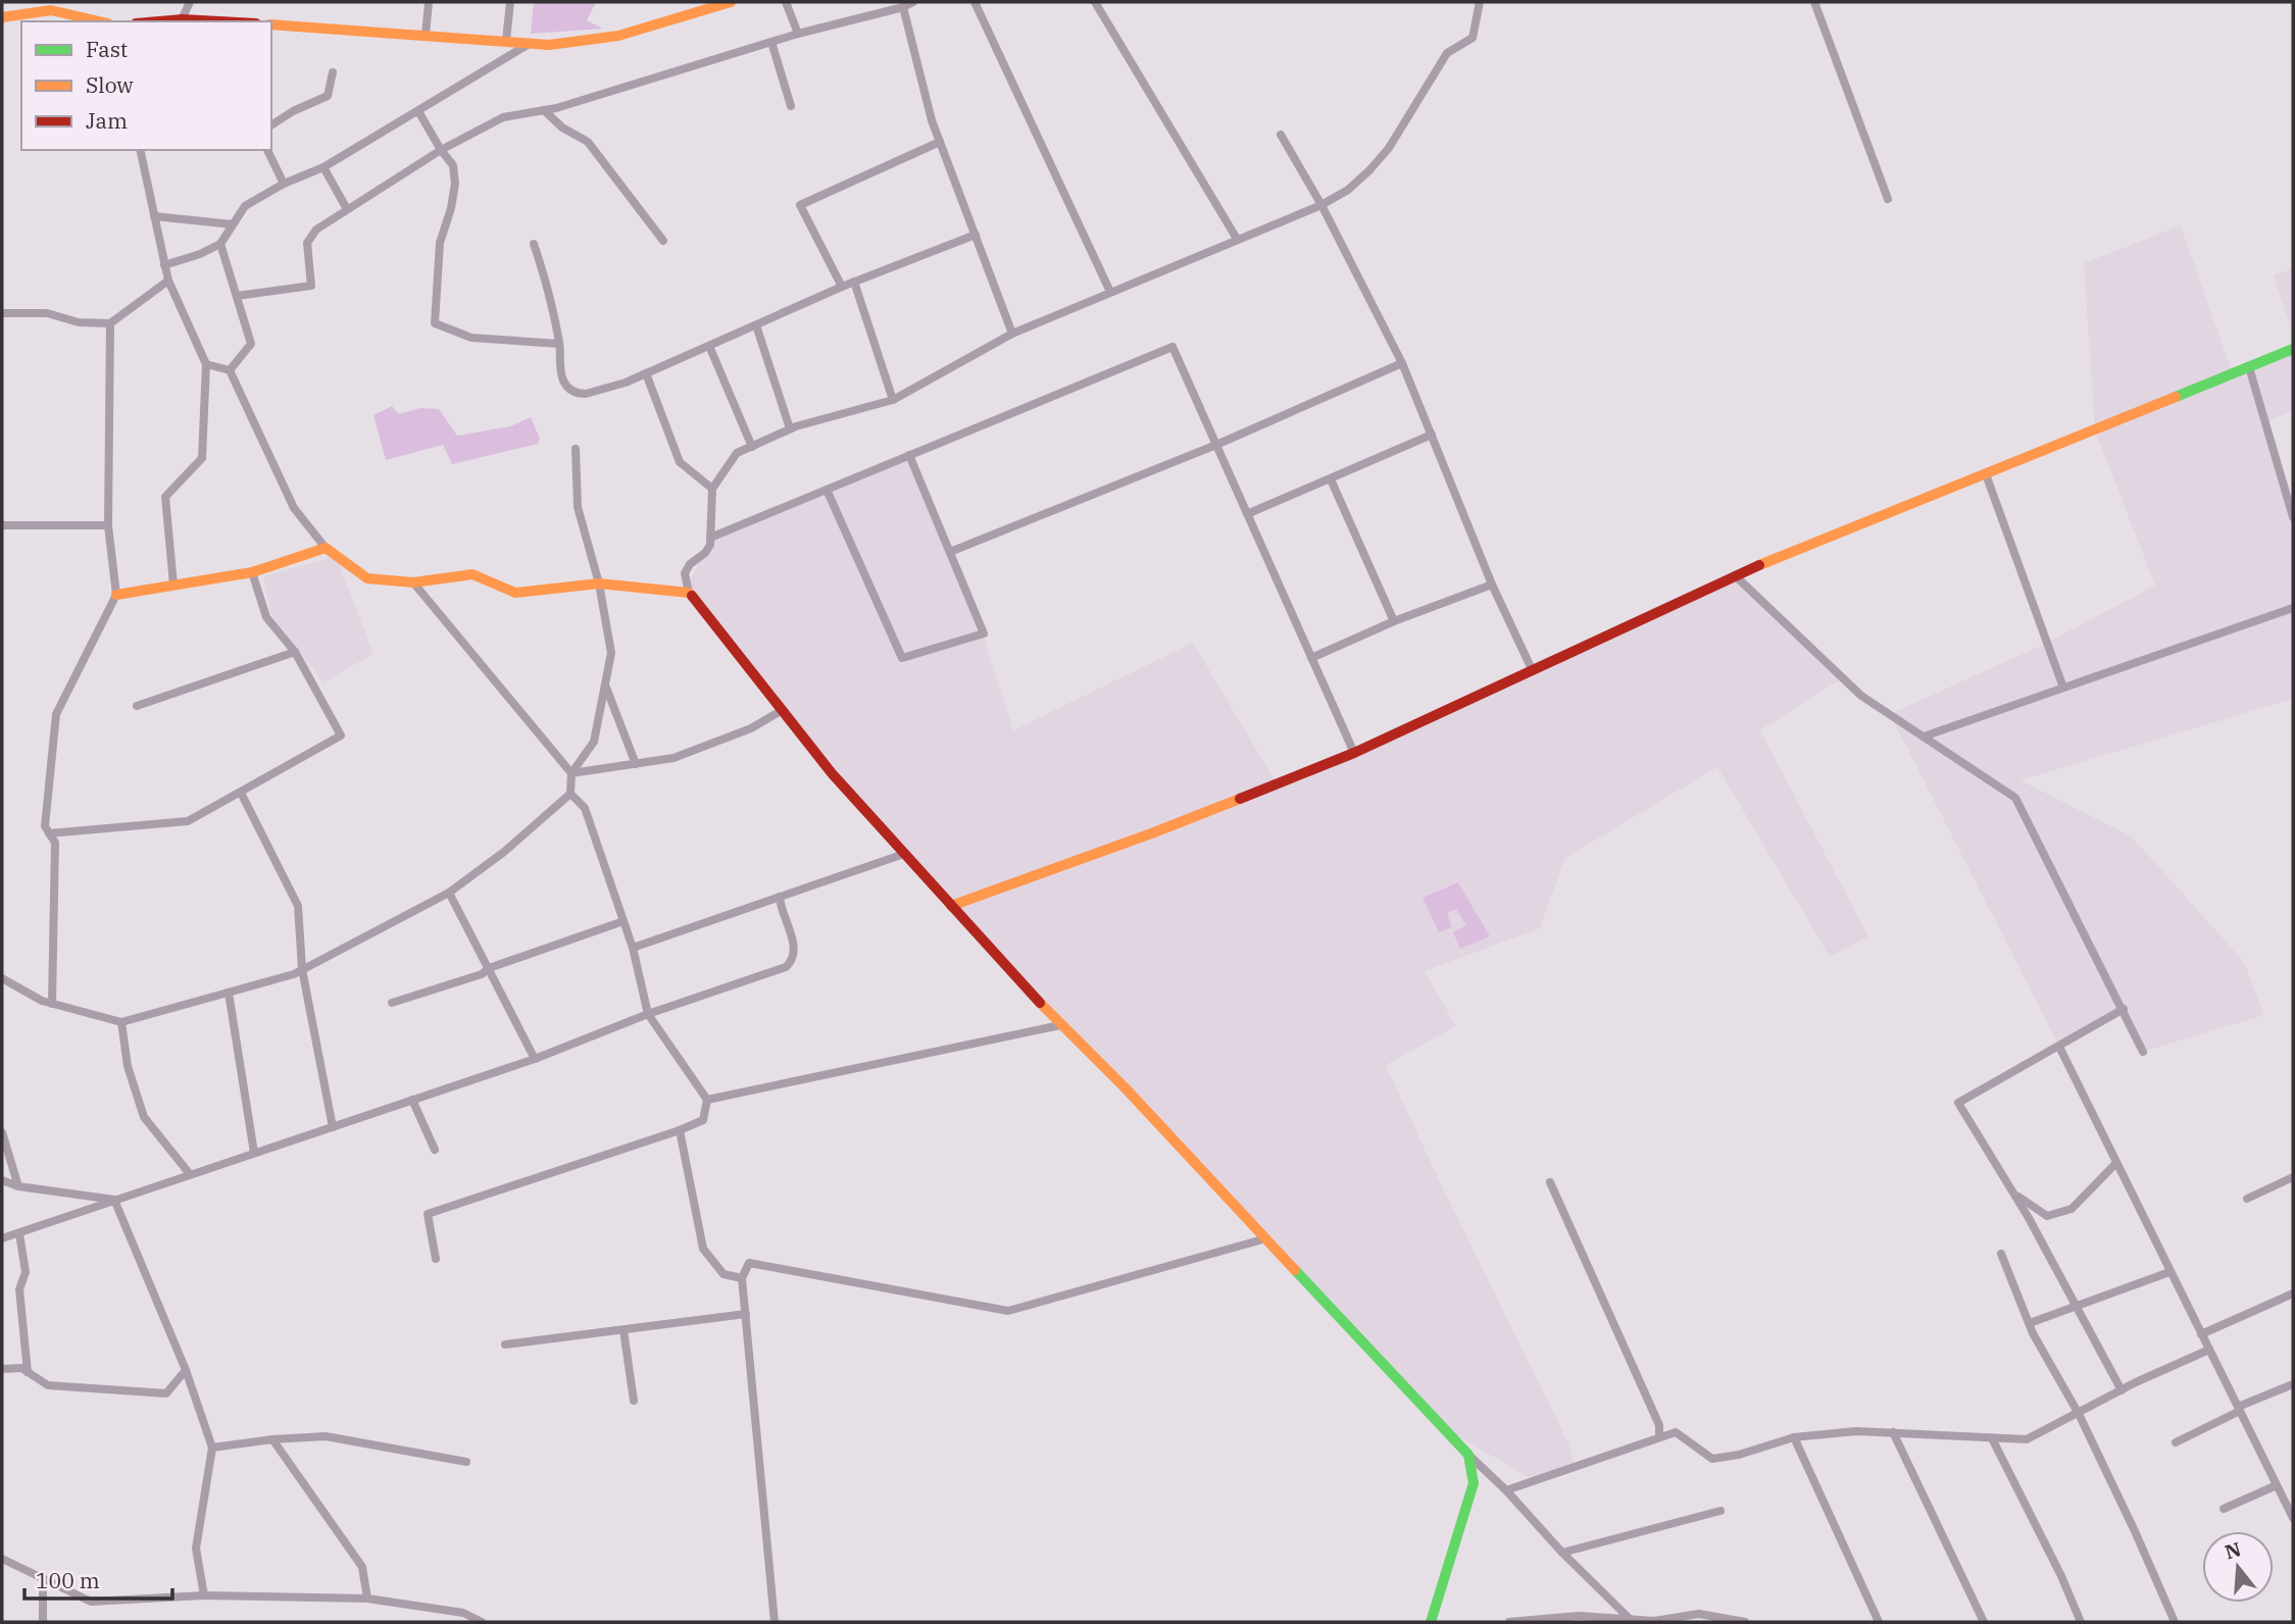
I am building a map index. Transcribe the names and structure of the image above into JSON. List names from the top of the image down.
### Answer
{
  "legend": ["Fast", "Slow", "Jam"],
  "scale_bar": "100 m",
  "north": "top"
}
